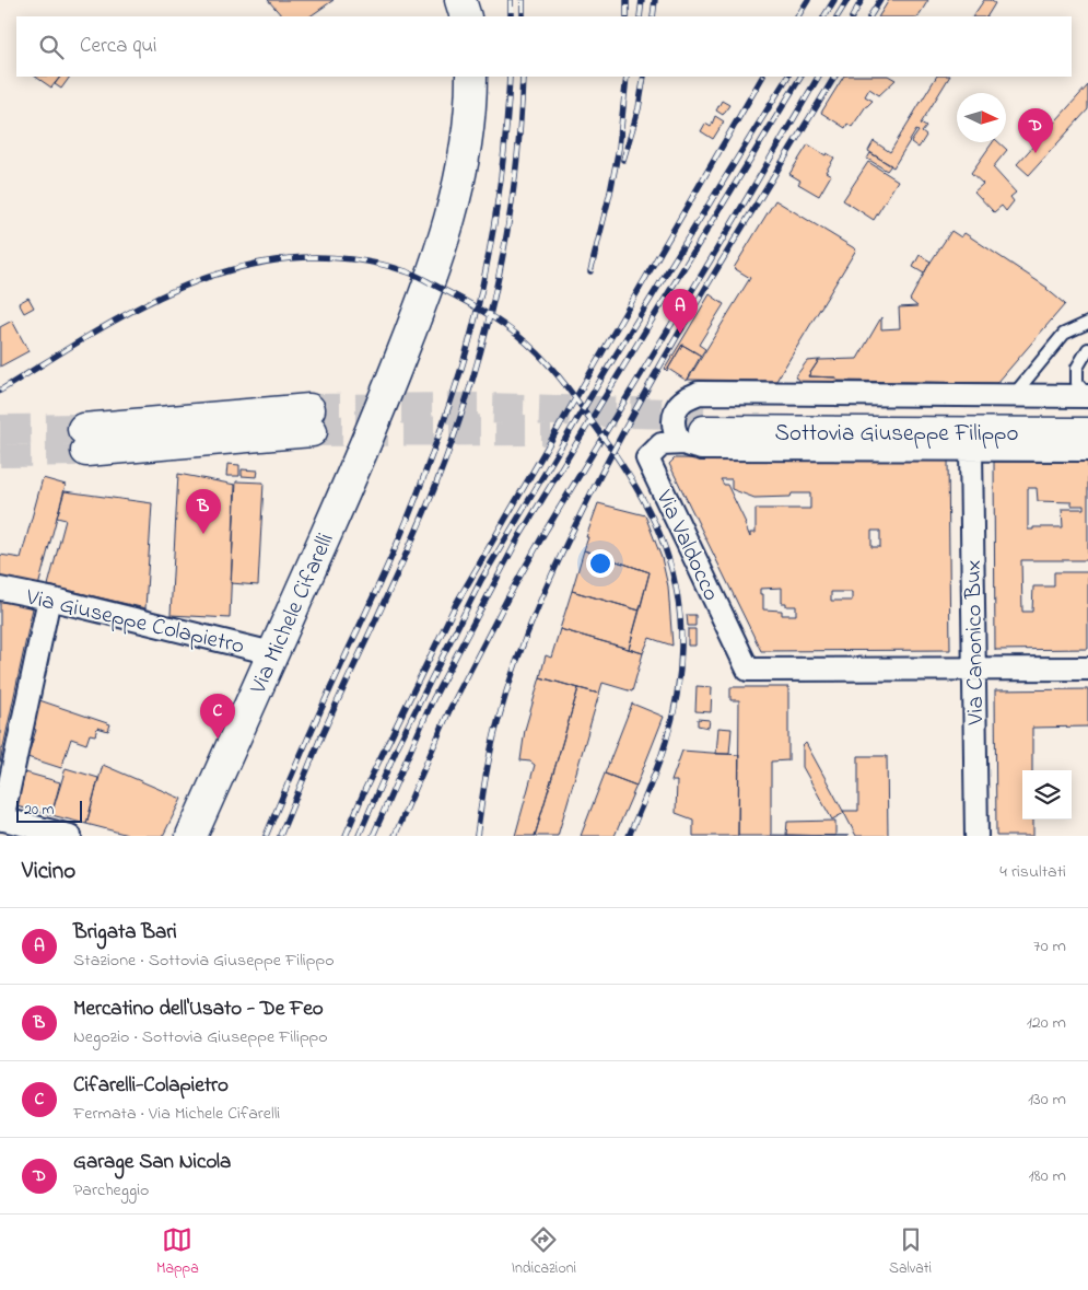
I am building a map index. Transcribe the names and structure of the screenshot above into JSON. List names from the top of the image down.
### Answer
{
  "streets": {
    "main road": ["Sottovia Giuseppe Filippo", "Via Michele Cifarelli"],
    "street": ["Via Valdocco", "Via Giuseppe Colapietro", "Via Canonico Bux"]
  },
  "crossings": [
    ["Sottovia Giuseppe Filippo", "Via Valdocco"],
    ["Via Valdocco", "Via Canonico Bux"],
    ["Via Michele Cifarelli", "Via Giuseppe Colapietro"]
  ],
  "scale_bar": "20 m",
  "north": "right",
  "page": {
    "search": "Cerca qui",
    "pins": [
      "D",
      "A",
      "B",
      "C"
    ],
    "scale": "20 m",
    "heading": ["Vicino", "4 risultati"],
    "list": [
      {
        "mark": "A",
        "name": "Brigata Bari",
        "note": "Stazione · Sottovia Giuseppe Filippo",
        "value": "70 m"
      },
      {
        "mark": "B",
        "name": "Mercatino dell'Usato - De Feo",
        "note": "Negozio · Sottovia Giuseppe Filippo",
        "value": "120 m"
      },
      {
        "mark": "C",
        "name": "Cifarelli-Colapietro",
        "note": "Fermata · Via Michele Cifarelli",
        "value": "130 m"
      },
      {
        "mark": "D",
        "name": "Garage San Nicola",
        "note": "Parcheggio",
        "value": "180 m"
      }
    ],
    "nav": ["Mappa", "Indicazioni", "Salvati"]
  }
}
